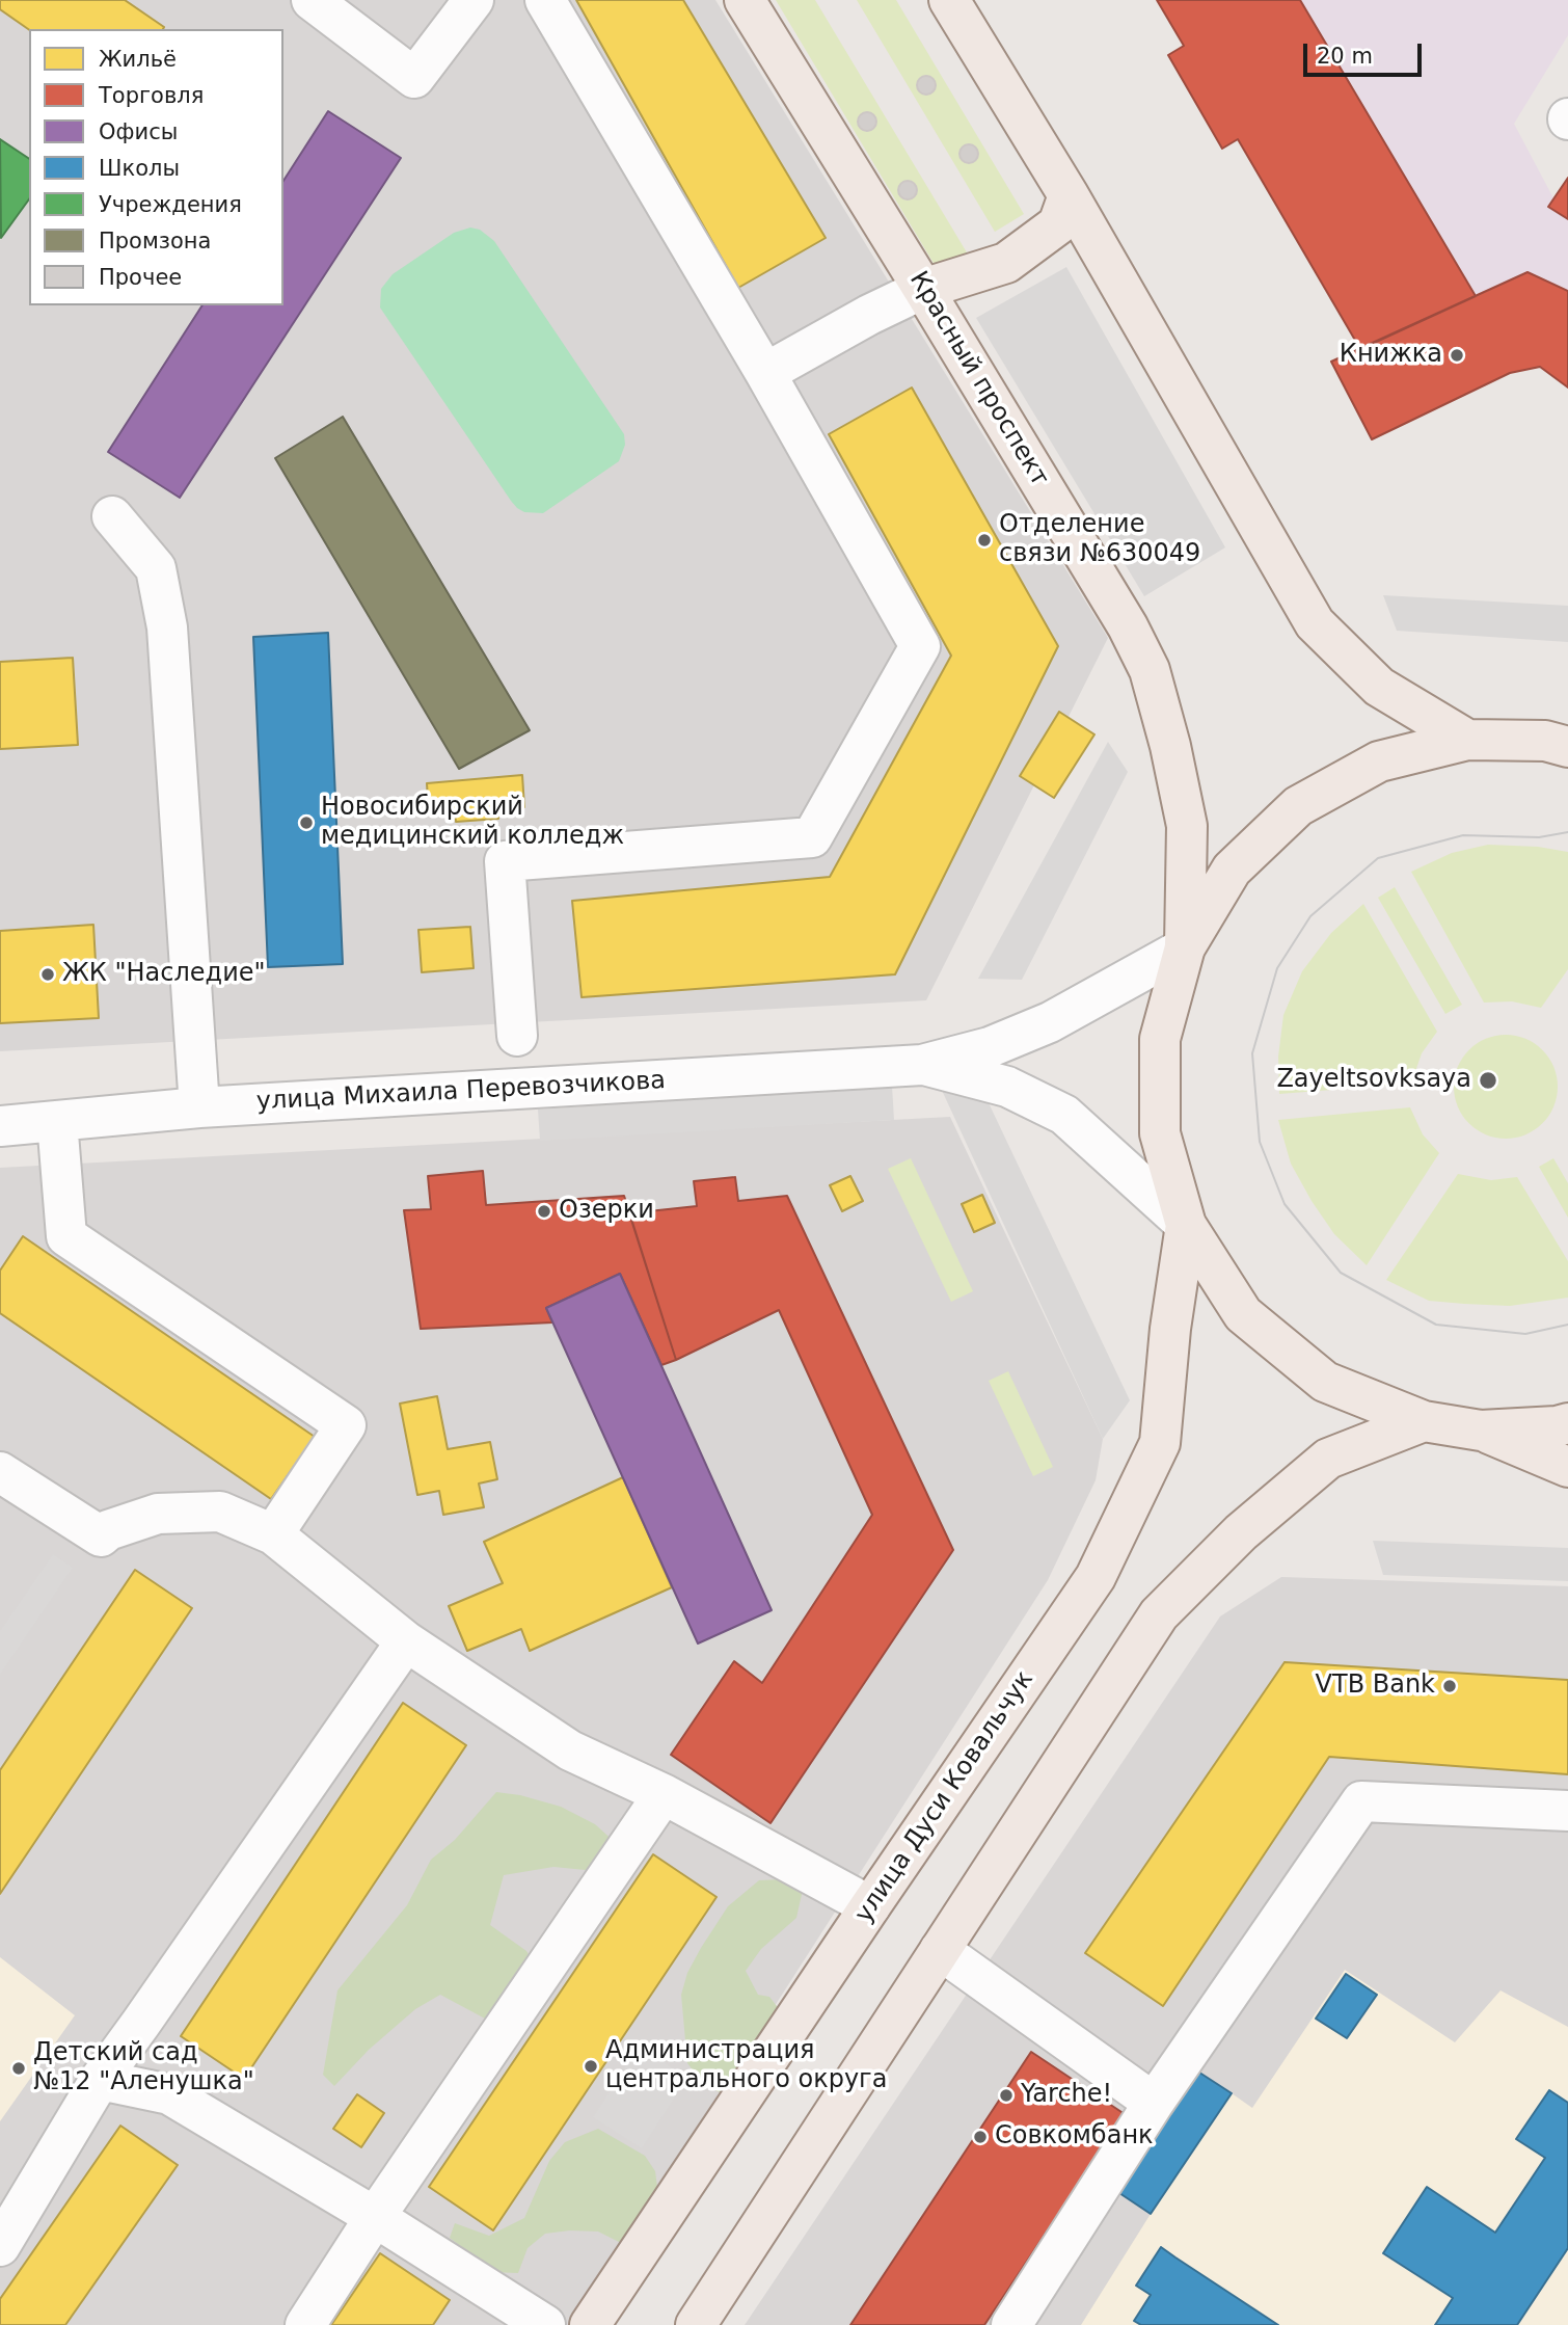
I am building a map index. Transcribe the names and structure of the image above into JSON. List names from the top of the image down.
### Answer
{
  "streets": {
    "main road": ["Красный проспект", "улица Дуси Ковальчук"],
    "street": ["улица Михаила Перевозчикова"]
  },
  "places": [
    "Книжка",
    "Отделение связи №630049",
    "Новосибирский медицинский колледж",
    "ЖК \"Наследие\"",
    "Zayeltsovksaya",
    "Озерки",
    "VTB Bank",
    "Администрация центрального округа",
    "Детский сад №12 \"Аленушка\"",
    "Yarche!",
    "Совкомбанк"
  ],
  "legend": [
    "Жильё",
    "Торговля",
    "Офисы",
    "Школы",
    "Учреждения",
    "Промзона",
    "Прочее"
  ],
  "scale_bar": "20 m"
}
